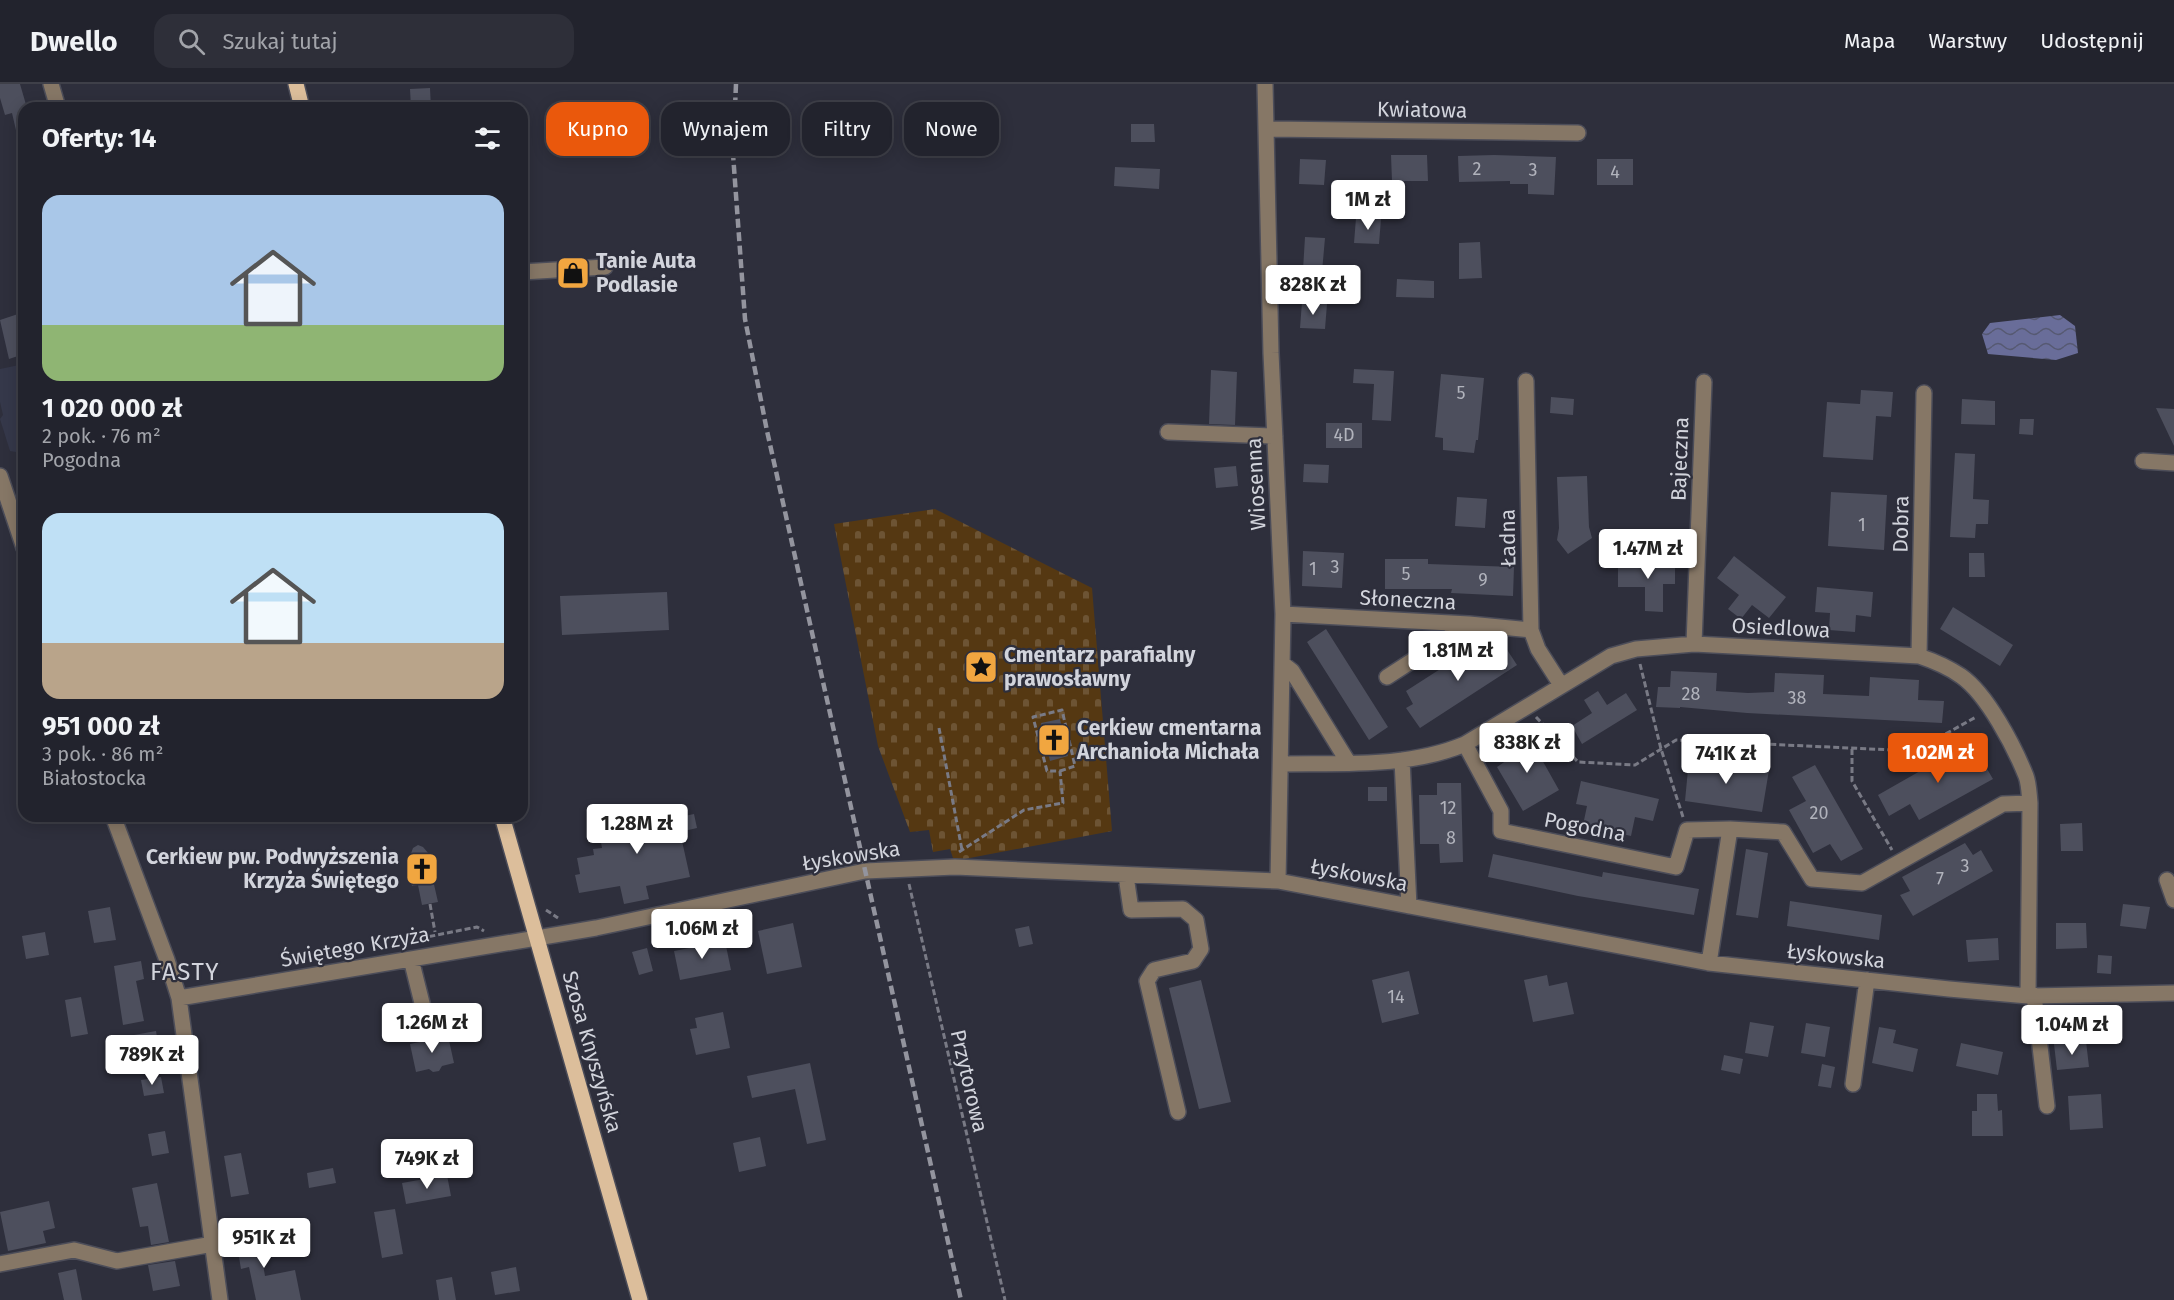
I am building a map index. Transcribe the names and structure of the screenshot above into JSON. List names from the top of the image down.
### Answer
{
  "streets": {
    "main road": ["Szosa Knyszyńska"],
    "street": [
      "Kwiatowa",
      "Bajeczna",
      "Wiosenna",
      "Dobra",
      "Ładna",
      "Słoneczna",
      "Osiedlowa",
      "Pogodna",
      "Łyskowska",
      "Świętego Krzyża"
    ],
    "path": ["Przytorowa"]
  },
  "crossings": [
    ["Kwiatowa", "Wiosenna"],
    ["Bajeczna", "Osiedlowa"],
    ["Wiosenna", "Słoneczna"],
    ["Wiosenna", "Osiedlowa"],
    ["Wiosenna", "Łyskowska"],
    ["Dobra", "Osiedlowa"],
    ["Ładna", "Słoneczna"],
    ["Ładna", "Osiedlowa"],
    ["Osiedlowa", "Pogodna"],
    ["Osiedlowa", "Łyskowska"],
    ["Łyskowska", "Świętego Krzyża"],
    ["Łyskowska", "Szosa Knyszyńska"],
    ["Łyskowska", "Przytorowa"],
    ["Świętego Krzyża", "Szosa Knyszyńska"]
  ],
  "districts": ["FASTY"],
  "places": {
    "shop": ["Tanie Auta Podlasie"],
    "place": ["Cmentarz parafialny prawosławny"],
    "church": ["Cerkiew cmentarna Archanioła Michała", "Cerkiew pw. Podwyższenia Krzyża Świętego"]
  },
  "house_numbers": [
    "2",
    "3",
    "4",
    "5",
    "4D",
    "1",
    "3",
    "1",
    "5",
    "9",
    "28",
    "38",
    "12",
    "20",
    "8",
    "3",
    "7",
    "14"
  ],
  "page": {
    "header": "Dwello",
    "search": "Szukaj tutaj",
    "nav": ["Mapa", "Warstwy", "Udostępnij"],
    "chip": [
      "Kupno",
      "Wynajem",
      "Filtry",
      "Nowe"
    ],
    "heading": "Oferty: 14",
    "list": [
      {
        "name": "1 020 000 zł",
        "note": "2 pok. · 76 m² · Pogodna"
      },
      {
        "name": "951 000 zł",
        "note": "3 pok. · 86 m² · Białostocka"
      }
    ],
    "price": [
      "1M zł",
      "828K zł",
      "1.47M zł",
      "1.81M zł",
      "838K zł",
      "1.02M zł",
      "741K zł",
      "1.28M zł",
      "1.06M zł",
      "1.26M zł",
      "1.04M zł",
      "789K zł",
      "749K zł",
      "951K zł"
    ]
  }
}
